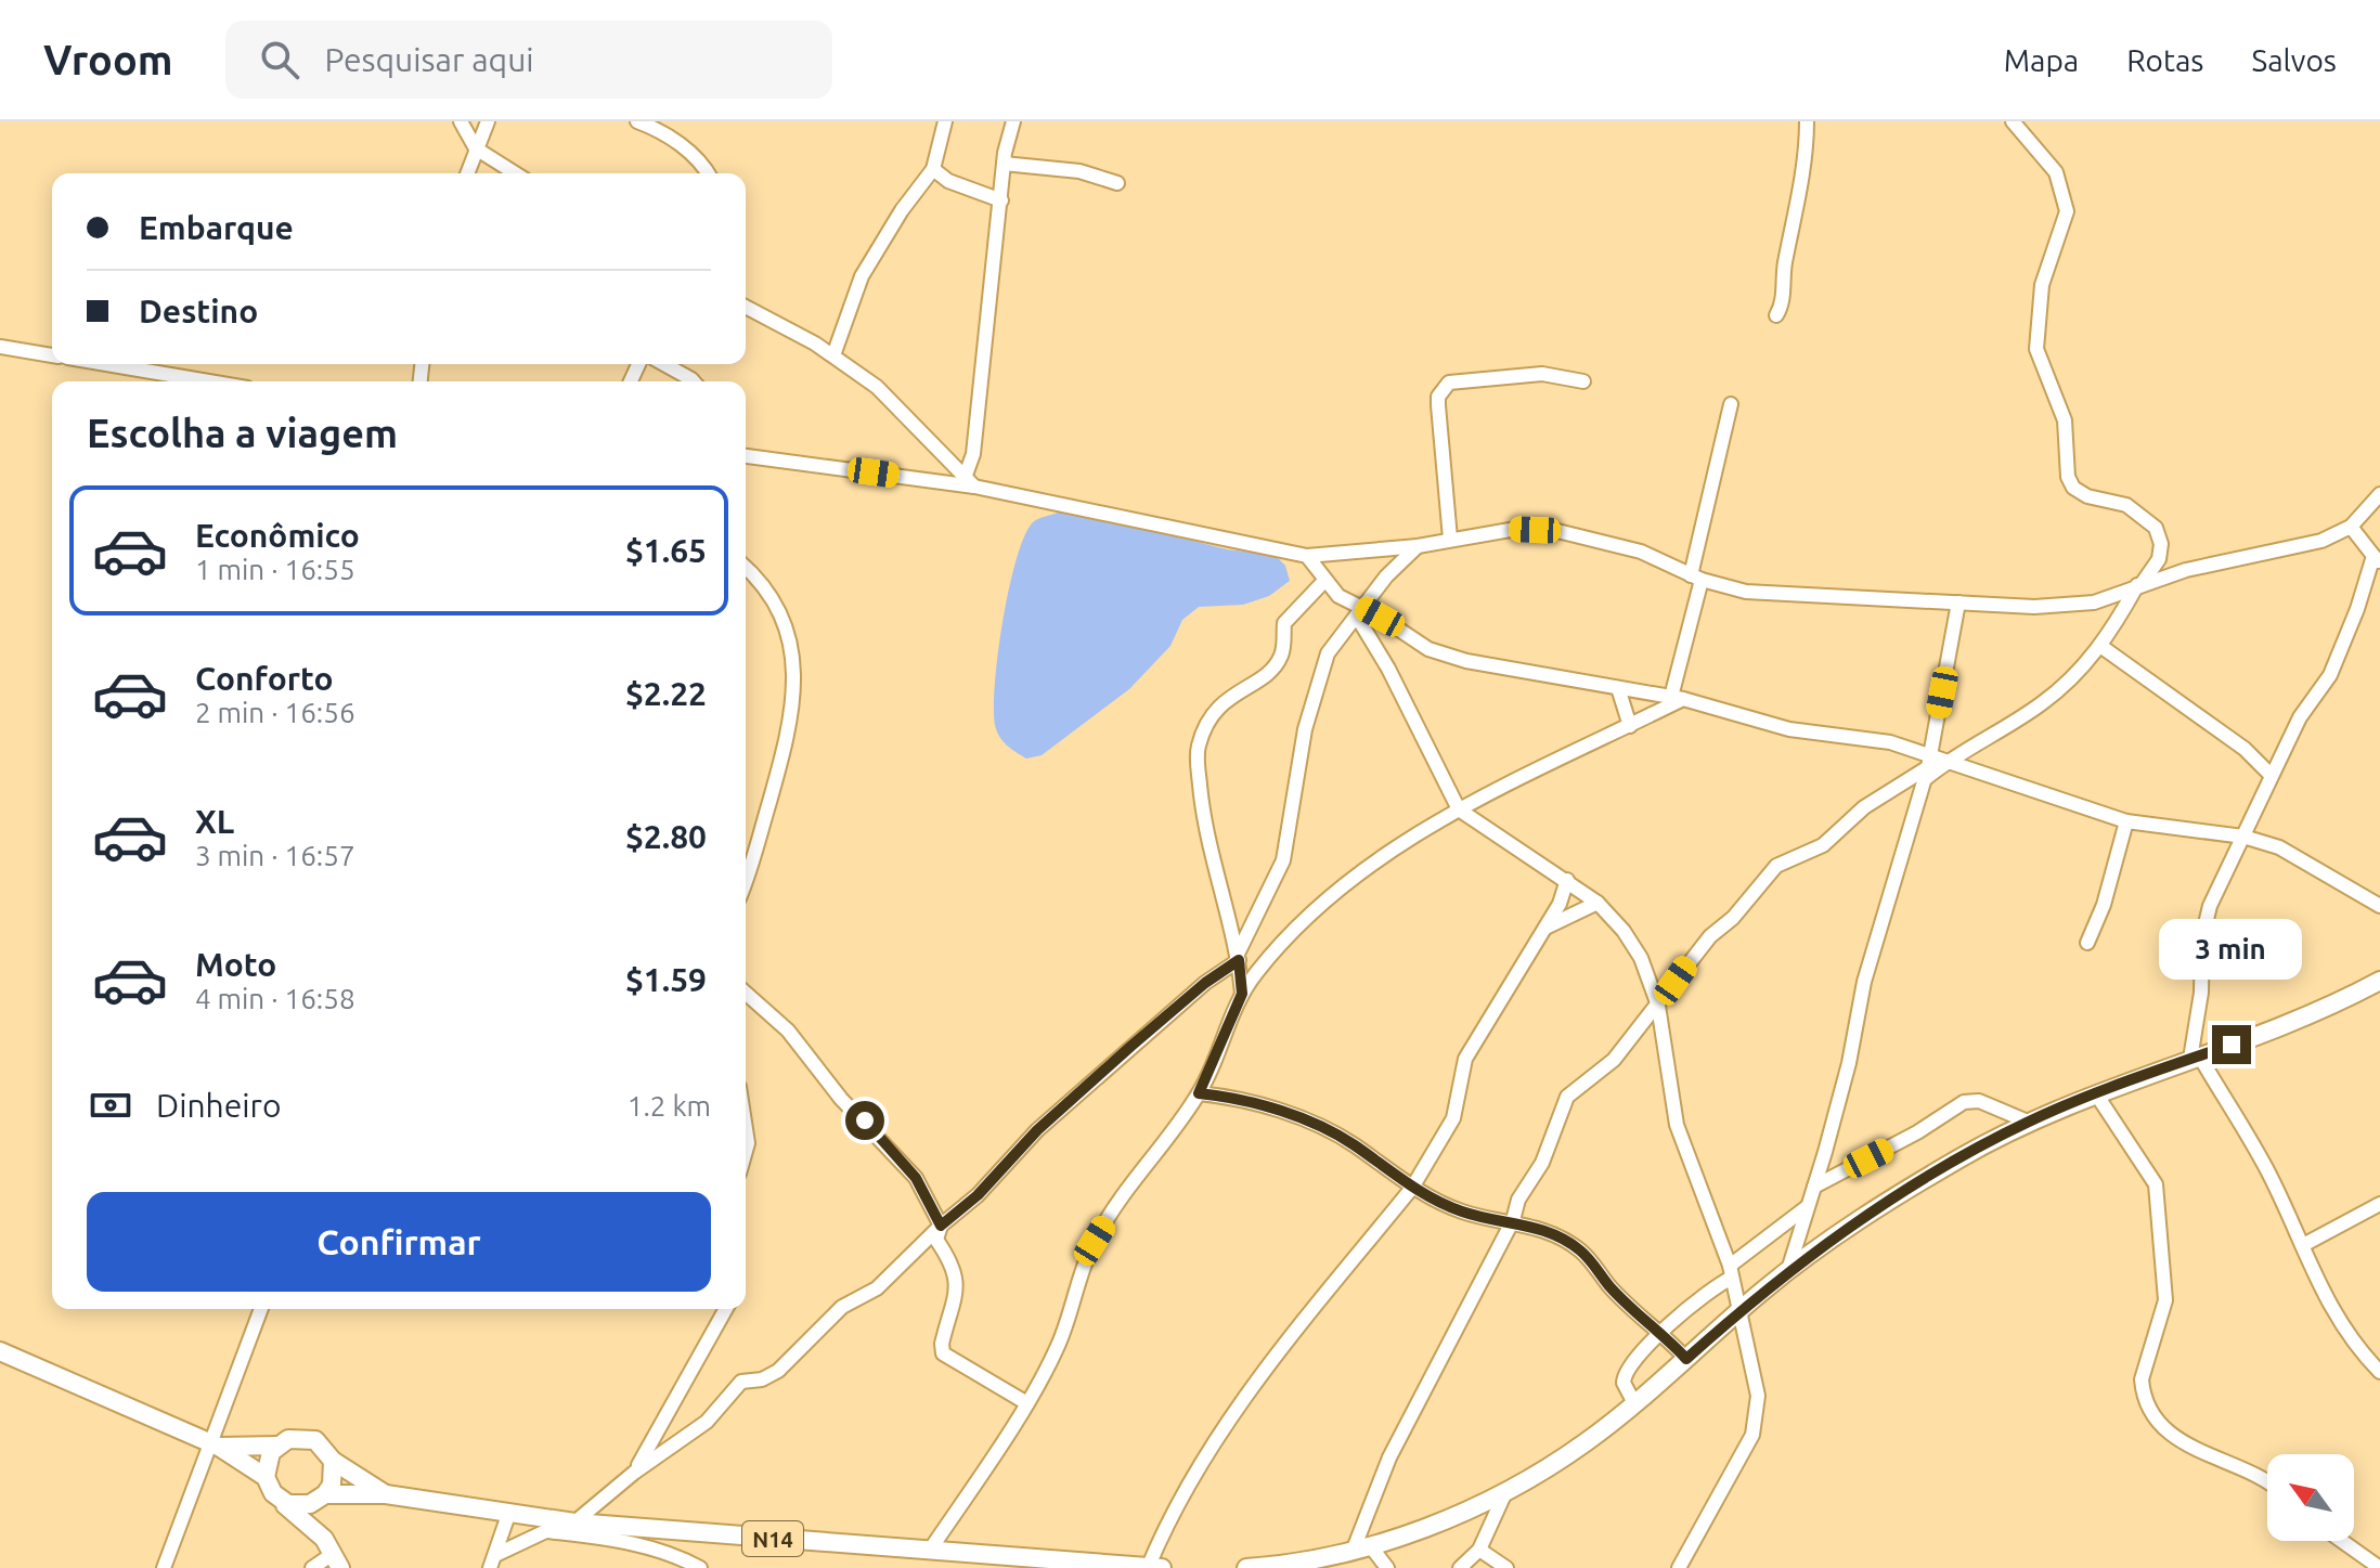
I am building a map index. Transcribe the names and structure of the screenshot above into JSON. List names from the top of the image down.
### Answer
{
  "streets": {
    "main road": ["N14"]
  },
  "north": "top left",
  "page": {
    "header": "Vroom",
    "search": "Pesquisar aqui",
    "nav": ["Mapa", "Rotas", "Salvos"],
    "banner": ["Embarque", "Destino"],
    "heading": "Escolha a viagem",
    "list": [
      {
        "name": "Econômico",
        "note": "1 min · 16:55",
        "value": "$1.65"
      },
      {
        "name": "Conforto",
        "note": "2 min · 16:56",
        "value": "$2.22"
      },
      {
        "name": "XL",
        "note": "3 min · 16:57",
        "value": "$2.80"
      },
      {
        "name": "Moto",
        "note": "4 min · 16:58",
        "value": "$1.59"
      }
    ],
    "bubble": "3 min",
    "pay": ["Dinheiro", "1.2 km"],
    "buttons": "Confirmar"
  }
}
